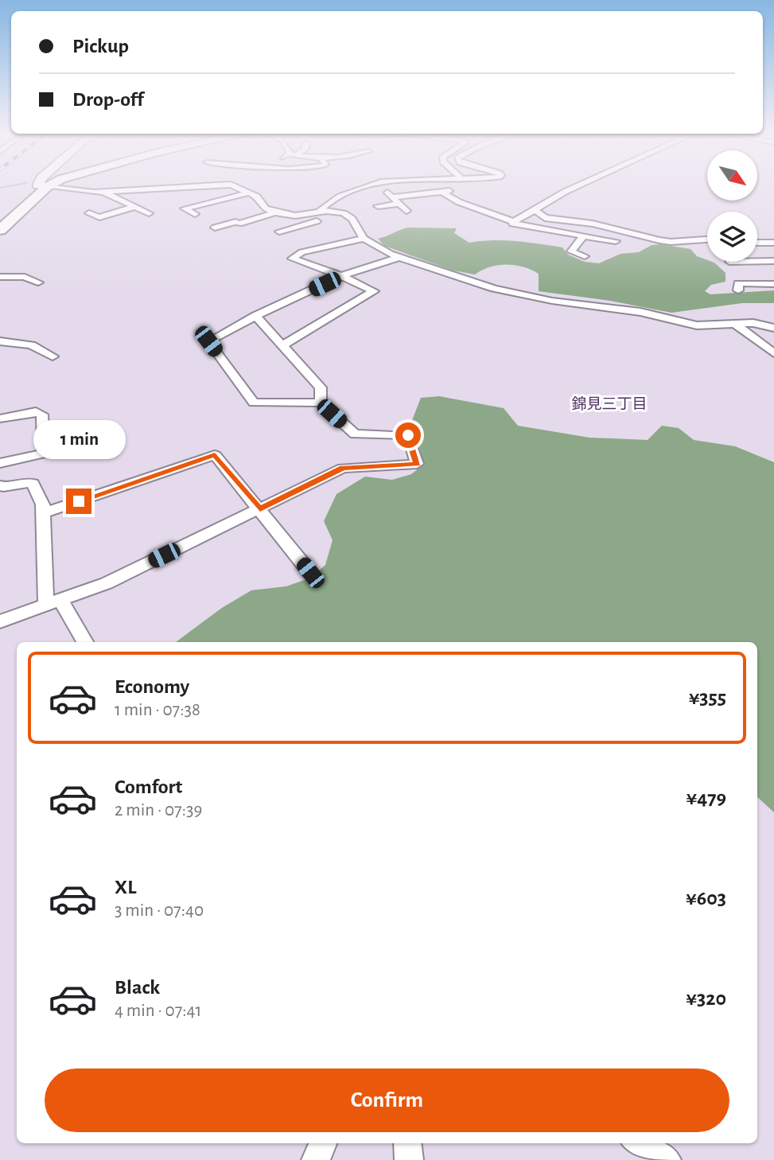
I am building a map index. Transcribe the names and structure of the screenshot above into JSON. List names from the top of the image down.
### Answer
{
  "districts": ["錦見三丁目"],
  "north": "bottom right",
  "page": {
    "banner": ["Pickup", "Drop-off"],
    "bubble": "1 min",
    "list": [
      {
        "name": "Economy",
        "note": "1 min · 07:38",
        "value": "¥355"
      },
      {
        "name": "Comfort",
        "note": "2 min · 07:39",
        "value": "¥479"
      },
      {
        "name": "XL",
        "note": "3 min · 07:40",
        "value": "¥603"
      },
      {
        "name": "Black",
        "note": "4 min · 07:41",
        "value": "¥320"
      }
    ],
    "buttons": "Confirm"
  }
}
